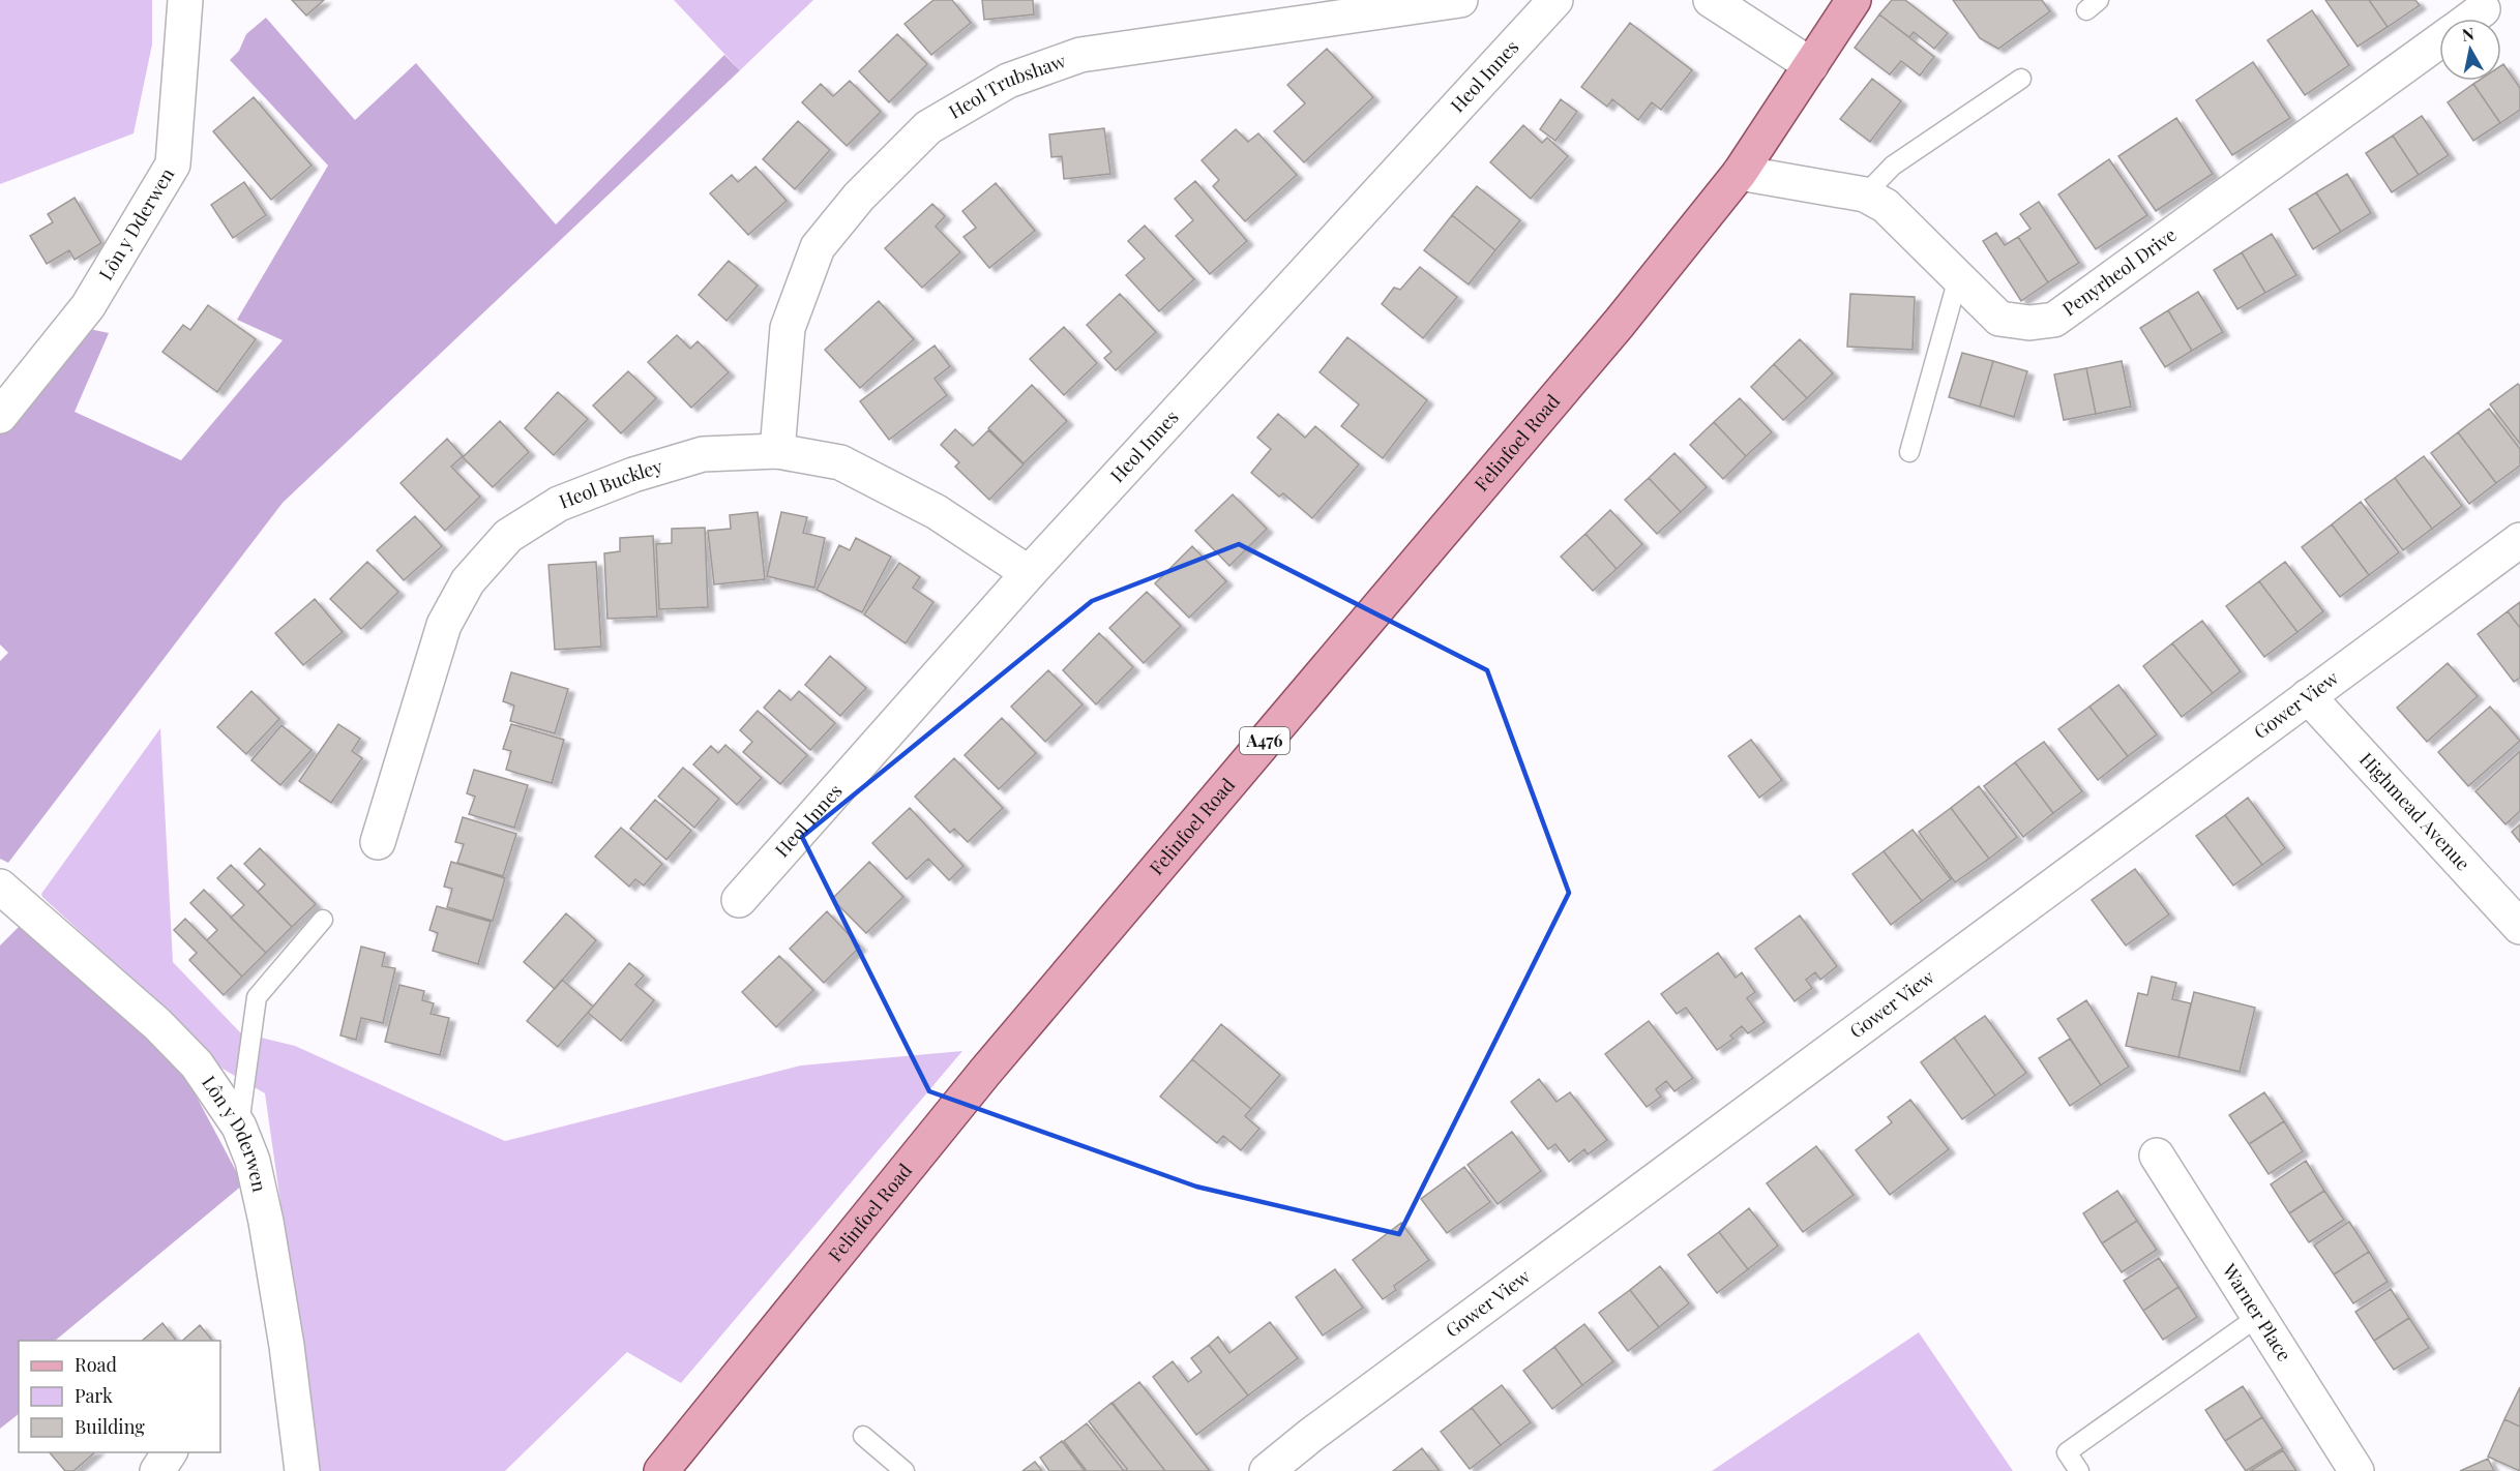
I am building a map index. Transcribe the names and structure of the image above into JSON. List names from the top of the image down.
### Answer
{
  "streets": {
    "main road": ["Felinfoel Road", "A476"],
    "street": [
      "Heol Innes",
      "Heol Trubshaw",
      "Lôn y Dderwen",
      "Penyrheol Drive",
      "Heol Buckley",
      "Gower View",
      "Highmead Avenue",
      "Warner Place"
    ]
  },
  "crossings": [
    ["Heol Innes", "Heol Buckley"],
    ["Heol Trubshaw", "Heol Buckley"],
    ["Penyrheol Drive", "Felinfoel Road"],
    ["Gower View", "Highmead Avenue"]
  ],
  "legend": ["Road", "Park", "Building"],
  "north": "top"
}
